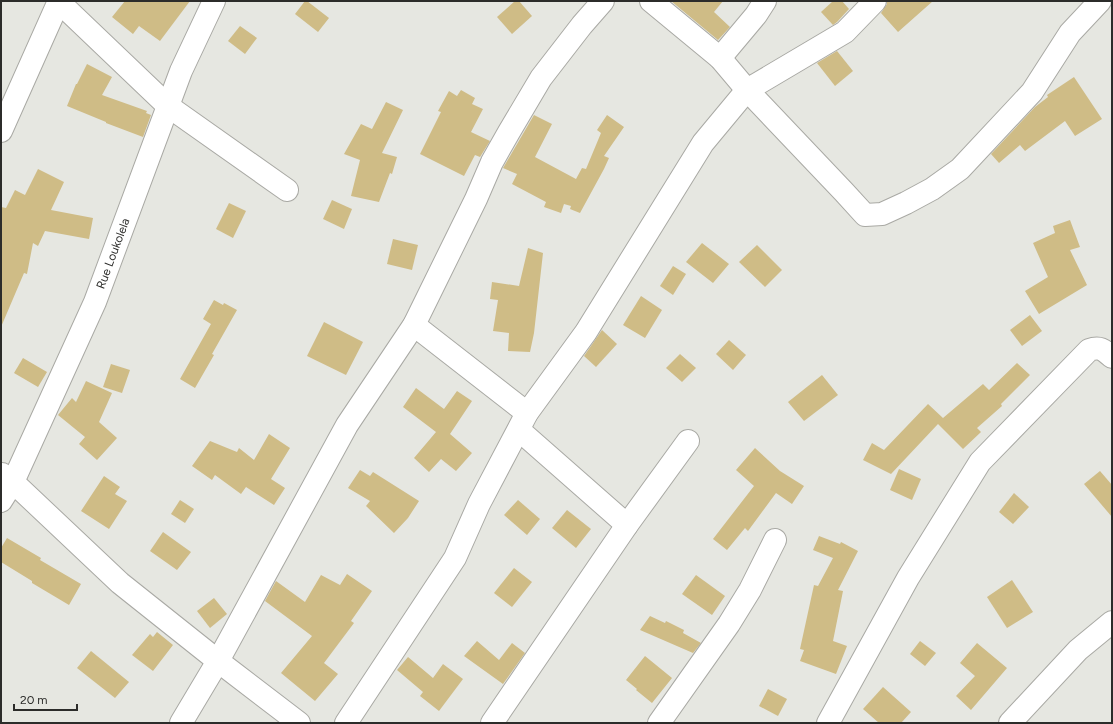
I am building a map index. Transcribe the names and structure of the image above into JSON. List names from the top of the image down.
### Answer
{
  "streets": {
    "street": ["Rue Loukolela"]
  },
  "scale_bar": "20 m"
}
